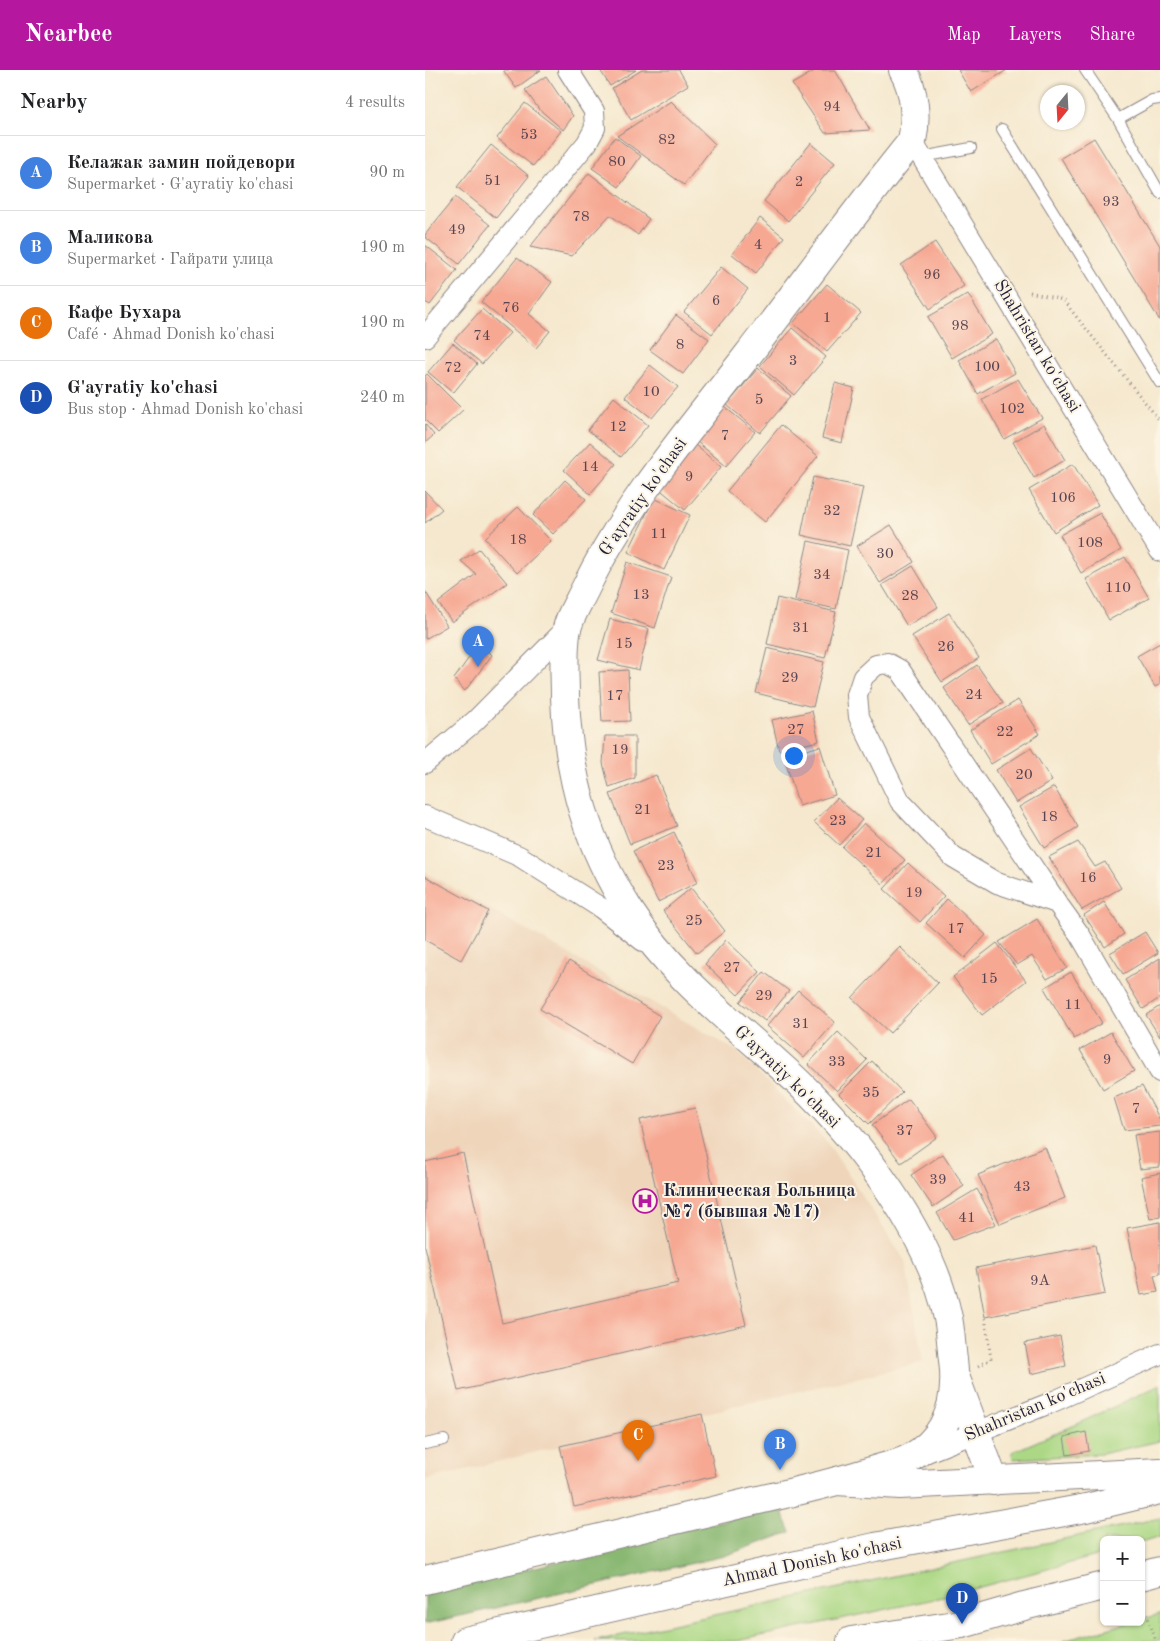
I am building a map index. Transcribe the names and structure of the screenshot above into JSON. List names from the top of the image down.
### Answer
{
  "streets": {
    "main road": ["G'ayratiy ko'chasi", "Ahmad Donish ko'chasi"],
    "street": ["Shahristan ko'chasi"]
  },
  "crossings": [
    ["Shahristan ko'chasi", "G'ayratiy ko'chasi"]
  ],
  "places": {
    "hospital": ["Клиническая Больница №7 (бывшая №17)"]
  },
  "house_numbers": [
    "94",
    "53",
    "82",
    "80",
    "51",
    "2",
    "93",
    "78",
    "49",
    "4",
    "96",
    "6",
    "76",
    "1",
    "98",
    "74",
    "8",
    "3",
    "100",
    "72",
    "10",
    "5",
    "102",
    "12",
    "7",
    "14",
    "9",
    "106",
    "32",
    "11",
    "18",
    "108",
    "30",
    "34",
    "110",
    "13",
    "28",
    "31",
    "15",
    "26",
    "29",
    "24",
    "17",
    "27",
    "22",
    "19",
    "20",
    "21",
    "18",
    "23",
    "21",
    "23",
    "16",
    "19",
    "25",
    "17",
    "27",
    "15",
    "29",
    "11",
    "31",
    "9",
    "33",
    "35",
    "7",
    "37",
    "39",
    "43",
    "41",
    "9A"
  ],
  "north": "bottom",
  "page": {
    "header": "Nearbee",
    "nav": ["Map", "Layers", "Share"],
    "heading": ["Nearby", "4 results"],
    "list": [
      {
        "mark": "A",
        "name": "Келажак замин пойдевори",
        "note": "Supermarket · G'ayratiy ko'chasi",
        "value": "90 m"
      },
      {
        "mark": "B",
        "name": "Маликова",
        "note": "Supermarket · Гайрати улица",
        "value": "190 m"
      },
      {
        "mark": "C",
        "name": "Кафе Бухара",
        "note": "Café · Ahmad Donish ko'chasi",
        "value": "190 m"
      },
      {
        "mark": "D",
        "name": "G'ayratiy ko'chasi",
        "note": "Bus stop · Ahmad Donish ko'chasi",
        "value": "240 m"
      }
    ],
    "pins": [
      "A",
      "C",
      "B",
      "D"
    ],
    "map_buttons": ["+", "−"]
  }
}
